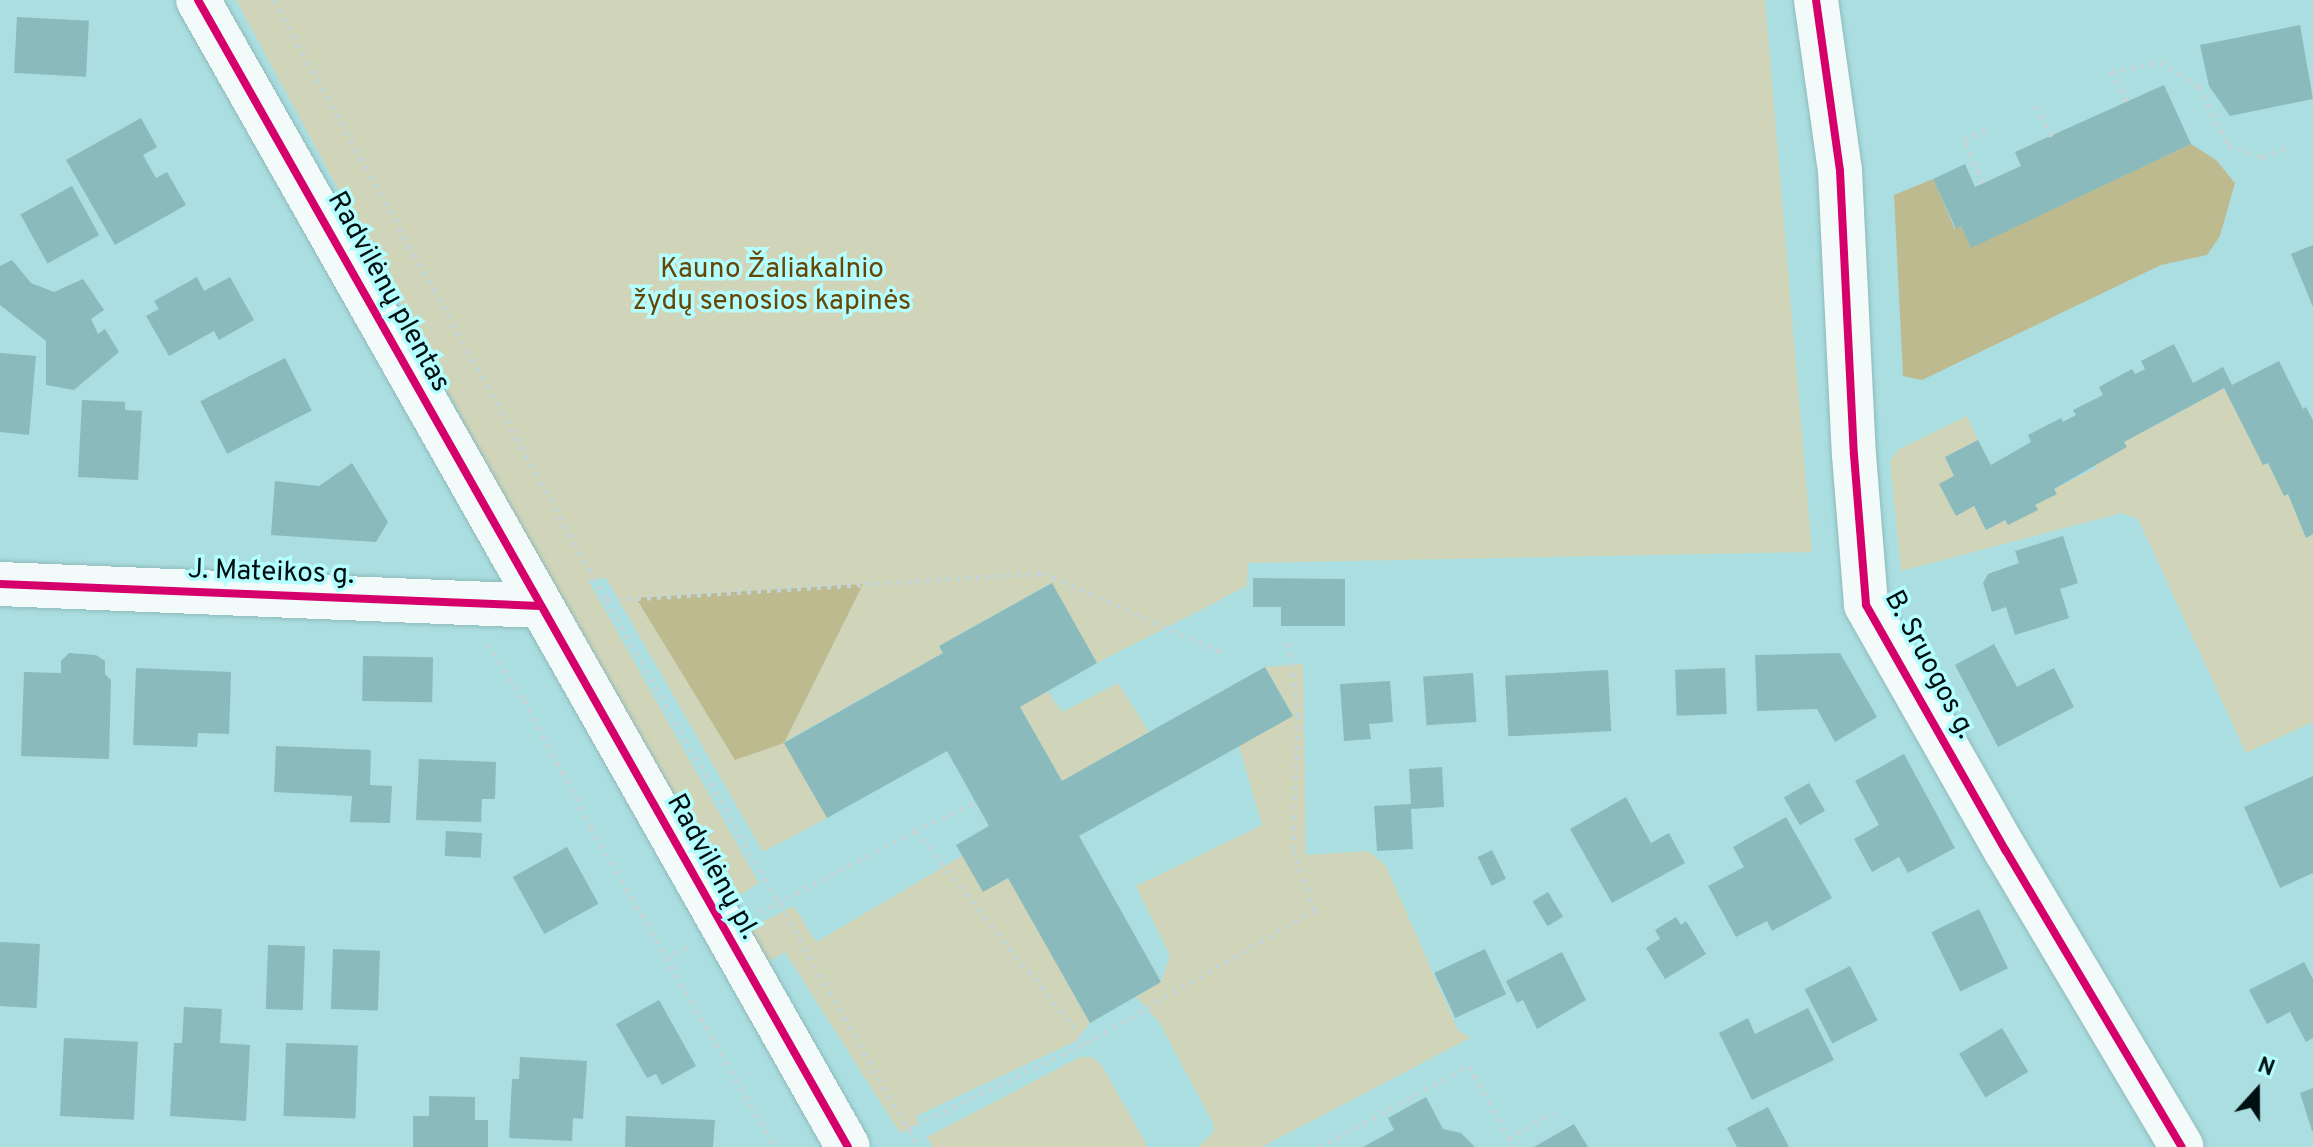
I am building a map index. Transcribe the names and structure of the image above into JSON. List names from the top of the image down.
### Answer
{
  "streets": {
    "street": [
      "Radvilėnų plentas",
      "J. Mateikos g.",
      "B. Sruogos g.",
      "Radvilėnų pl."
    ]
  },
  "crossings": [
    ["Radvilėnų plentas", "J. Mateikos g."],
    ["Radvilėnų plentas", "Radvilėnų pl."],
    ["J. Mateikos g.", "Radvilėnų pl."]
  ],
  "parks": ["Kauno Žaliakalnio žydų senosios kapinės"],
  "north": "top"
}
